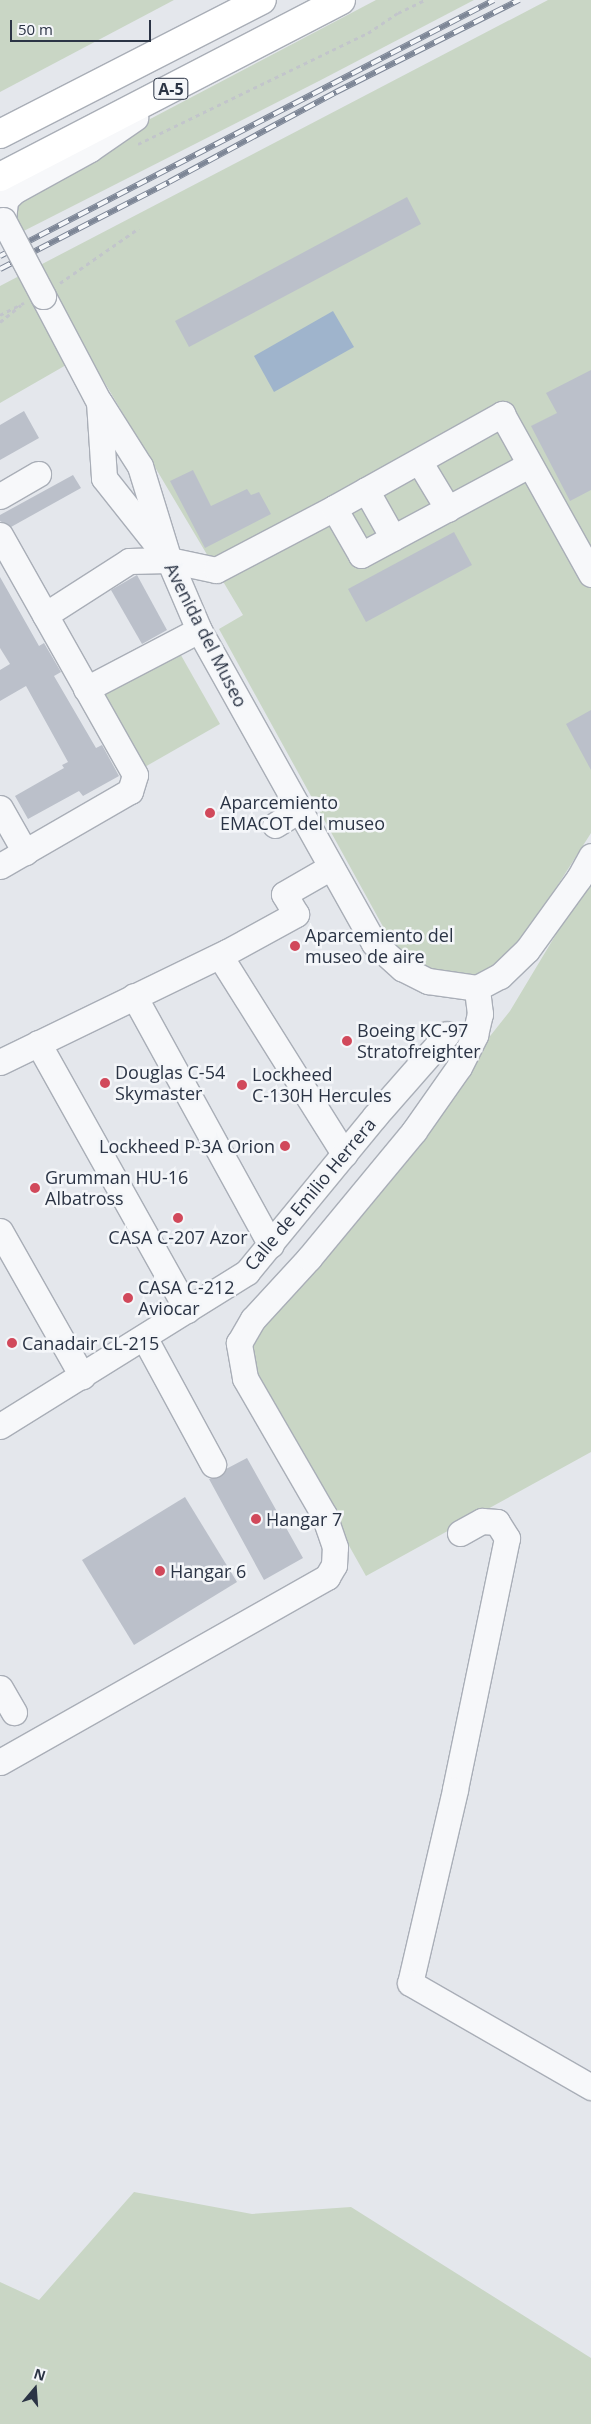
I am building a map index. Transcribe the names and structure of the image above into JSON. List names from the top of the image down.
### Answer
{
  "streets": {
    "highway": ["A-5"],
    "street": ["Avenida del Museo", "Calle de Emilio Herrera"]
  },
  "places": [
    "Aparcemiento EMACOT del museo",
    "Aparcemiento del museo de aire",
    "Boeing KC-97 Stratofreighter",
    "Douglas C-54 Skymaster",
    "Lockheed C-130H Hercules",
    "Lockheed P-3A Orion",
    "Grumman HU-16 Albatross",
    "CASA C-207 Azor",
    "CASA C-212 Aviocar",
    "Canadair CL-215",
    "Hangar 7",
    "Hangar 6"
  ],
  "scale_bar": "50 m",
  "north": "top"
}
